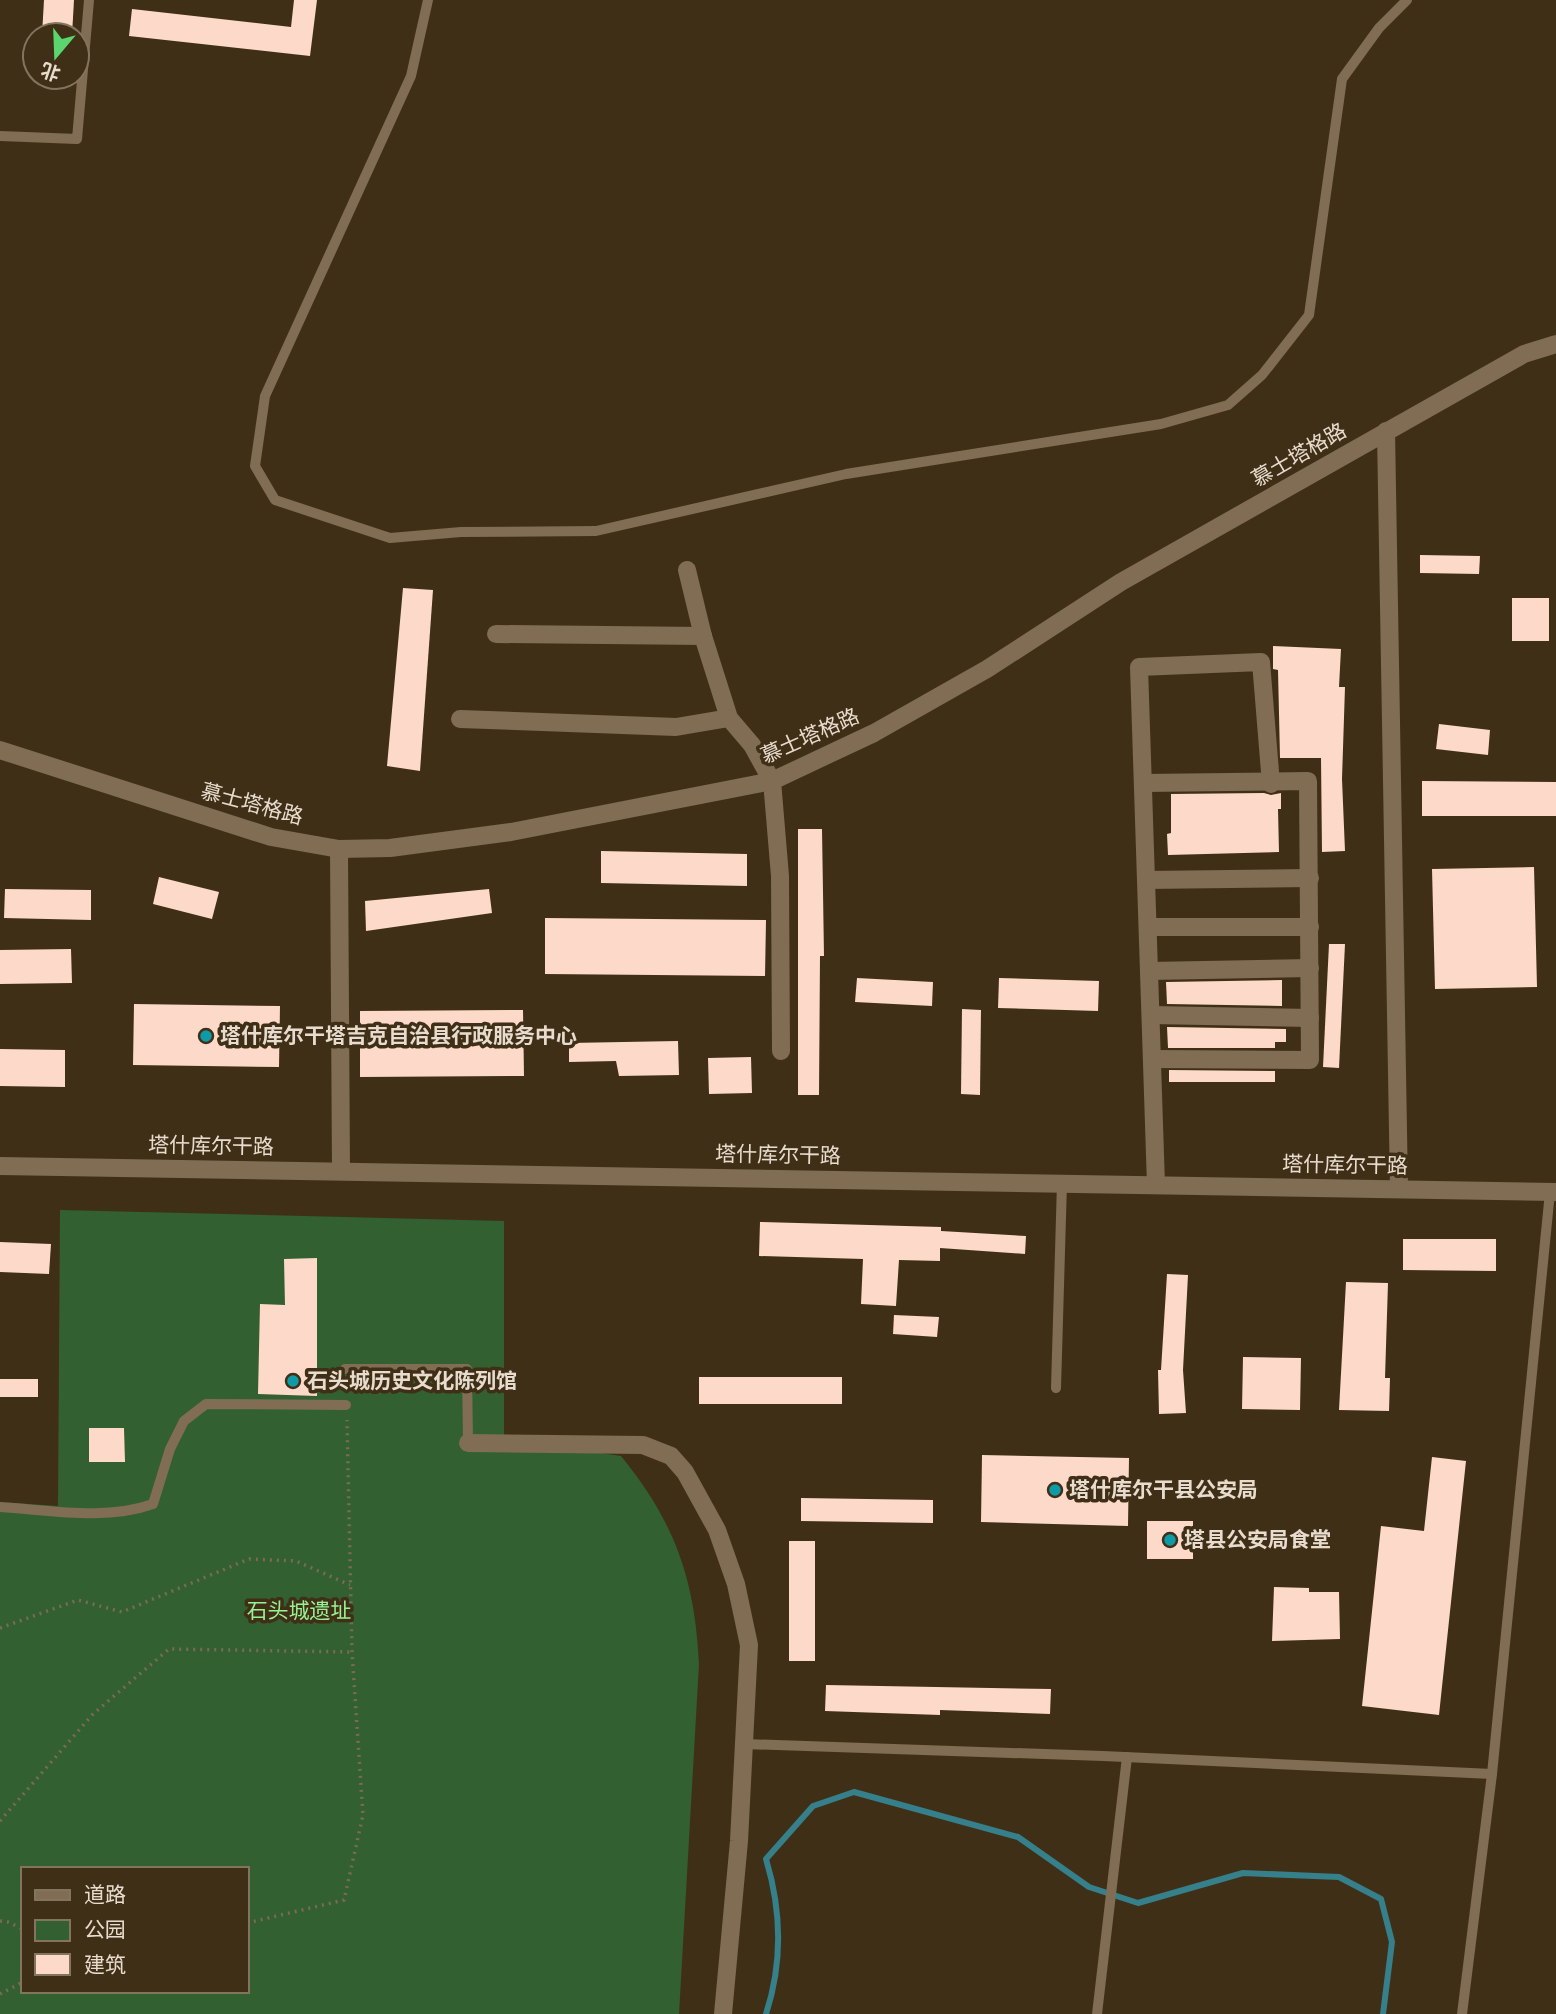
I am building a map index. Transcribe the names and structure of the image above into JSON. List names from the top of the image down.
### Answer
{
  "streets": {
    "street": ["慕士塔格路", "塔什库尔干路"]
  },
  "parks": ["石头城遗址"],
  "places": [
    "塔什库尔干塔吉克自治县行政服务中心",
    "石头城历史文化陈列馆",
    "塔什库尔干县公安局",
    "塔县公安局食堂"
  ],
  "legend": ["道路", "公园", "建筑"],
  "north": "bottom"
}
